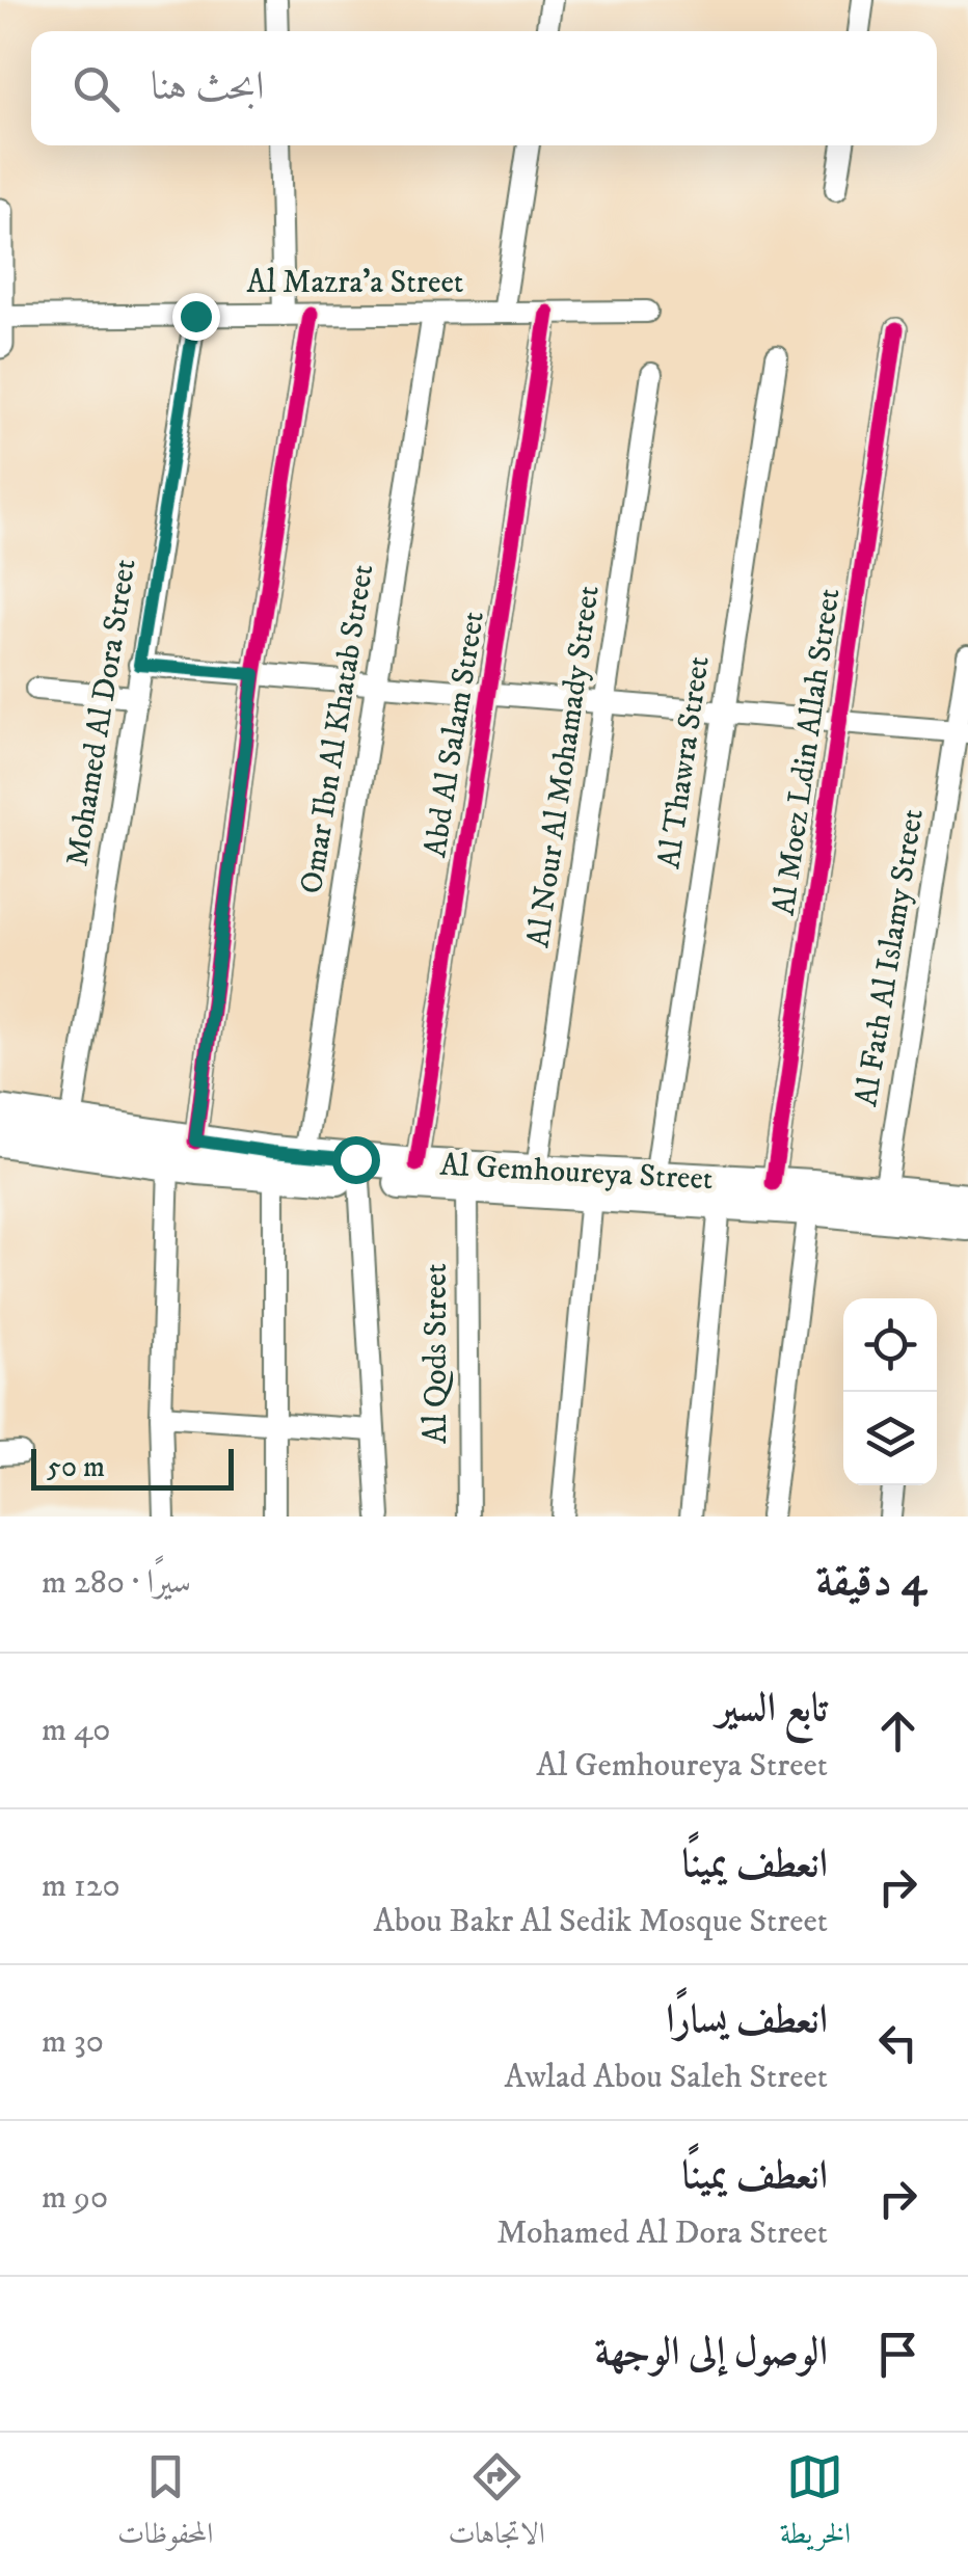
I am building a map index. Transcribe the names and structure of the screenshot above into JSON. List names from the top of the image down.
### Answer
{
  "streets": {
    "main road": ["Al Gemhoureya Street"],
    "street": [
      "Al Mazra'a Street",
      "Mohamed Al Dora Street",
      "Omar Ibn Al Khatab Street",
      "Abd Al Salam Street",
      "Al Moez Ldin Allah Street",
      "Al Thawra Street",
      "Al Nour Al Mohamady Street",
      "Al Fath Al Islamy Street",
      "Al Qods Street"
    ]
  },
  "crossings": [
    ["Al Mazra'a Street", "Mohamed Al Dora Street"],
    ["Al Mazra'a Street", "Omar Ibn Al Khatab Street"],
    ["Al Mazra'a Street", "Abd Al Salam Street"],
    ["Mohamed Al Dora Street", "Al Gemhoureya Street"],
    ["Omar Ibn Al Khatab Street", "Al Gemhoureya Street"],
    ["Abd Al Salam Street", "Al Gemhoureya Street"],
    ["Al Moez Ldin Allah Street", "Al Gemhoureya Street"],
    ["Al Thawra Street", "Al Gemhoureya Street"],
    ["Al Nour Al Mohamady Street", "Al Gemhoureya Street"],
    ["Al Fath Al Islamy Street", "Al Gemhoureya Street"],
    ["Al Gemhoureya Street", "Al Qods Street"]
  ],
  "scale_bar": "50 m",
  "page": {
    "search": "ابحث هنا",
    "scale": "50 m",
    "heading": ["4 دقيقة", "سيرًا · 280 m"],
    "list": [
      ["تابع السير", "Al Gemhoureya Street", "40 m"],
      ["انعطف يمينًا", "Abou Bakr Al Sedik Mosque Street", "120 m"],
      ["انعطف يسارًا", "Awlad Abou Saleh Street", "30 m"],
      ["انعطف يمينًا", "Mohamed Al Dora Street", "90 m"],
      "الوصول إلى الوجهة"
    ],
    "nav": ["الخريطة", "الاتجاهات", "المحفوظات"]
  }
}
